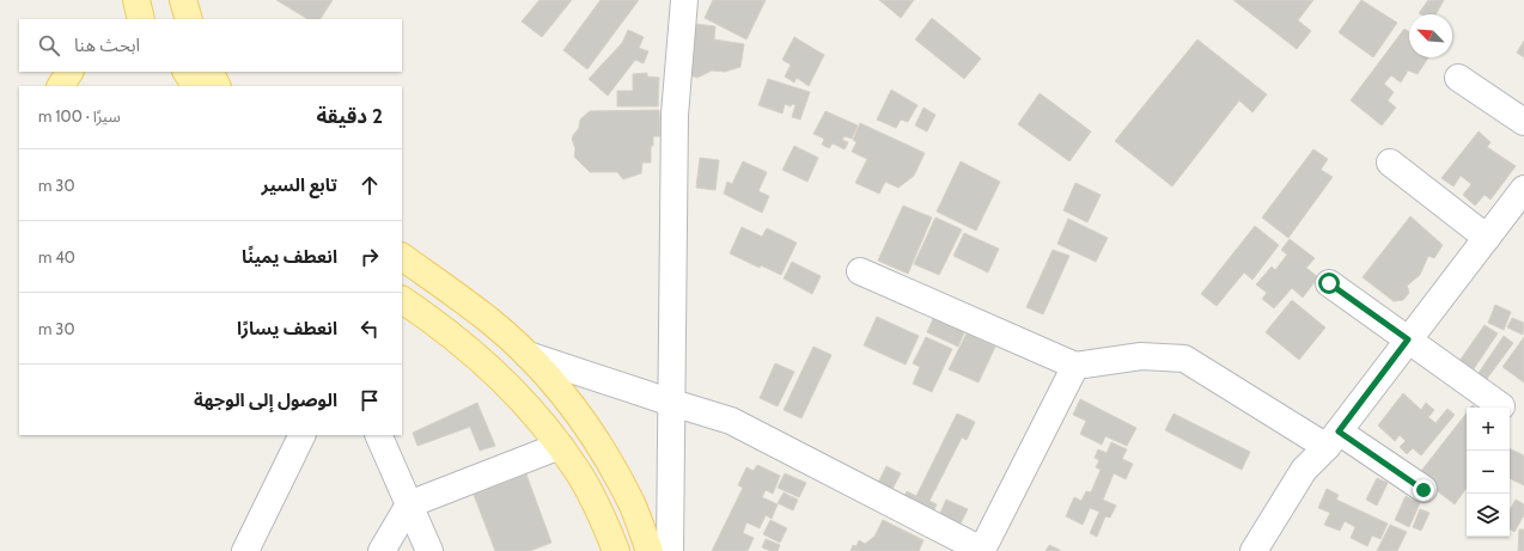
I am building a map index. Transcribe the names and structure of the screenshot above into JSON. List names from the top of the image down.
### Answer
{
  "north": "top left",
  "page": {
    "search": "ابحث هنا",
    "heading": ["2 دقيقة", "سيرًا · 100 m"],
    "list": [
      ["تابع السير", "30 m"],
      ["انعطف يمينًا", "40 m"],
      ["انعطف يسارًا", "30 m"],
      "الوصول إلى الوجهة"
    ],
    "map_buttons": ["+", "−"]
  }
}
